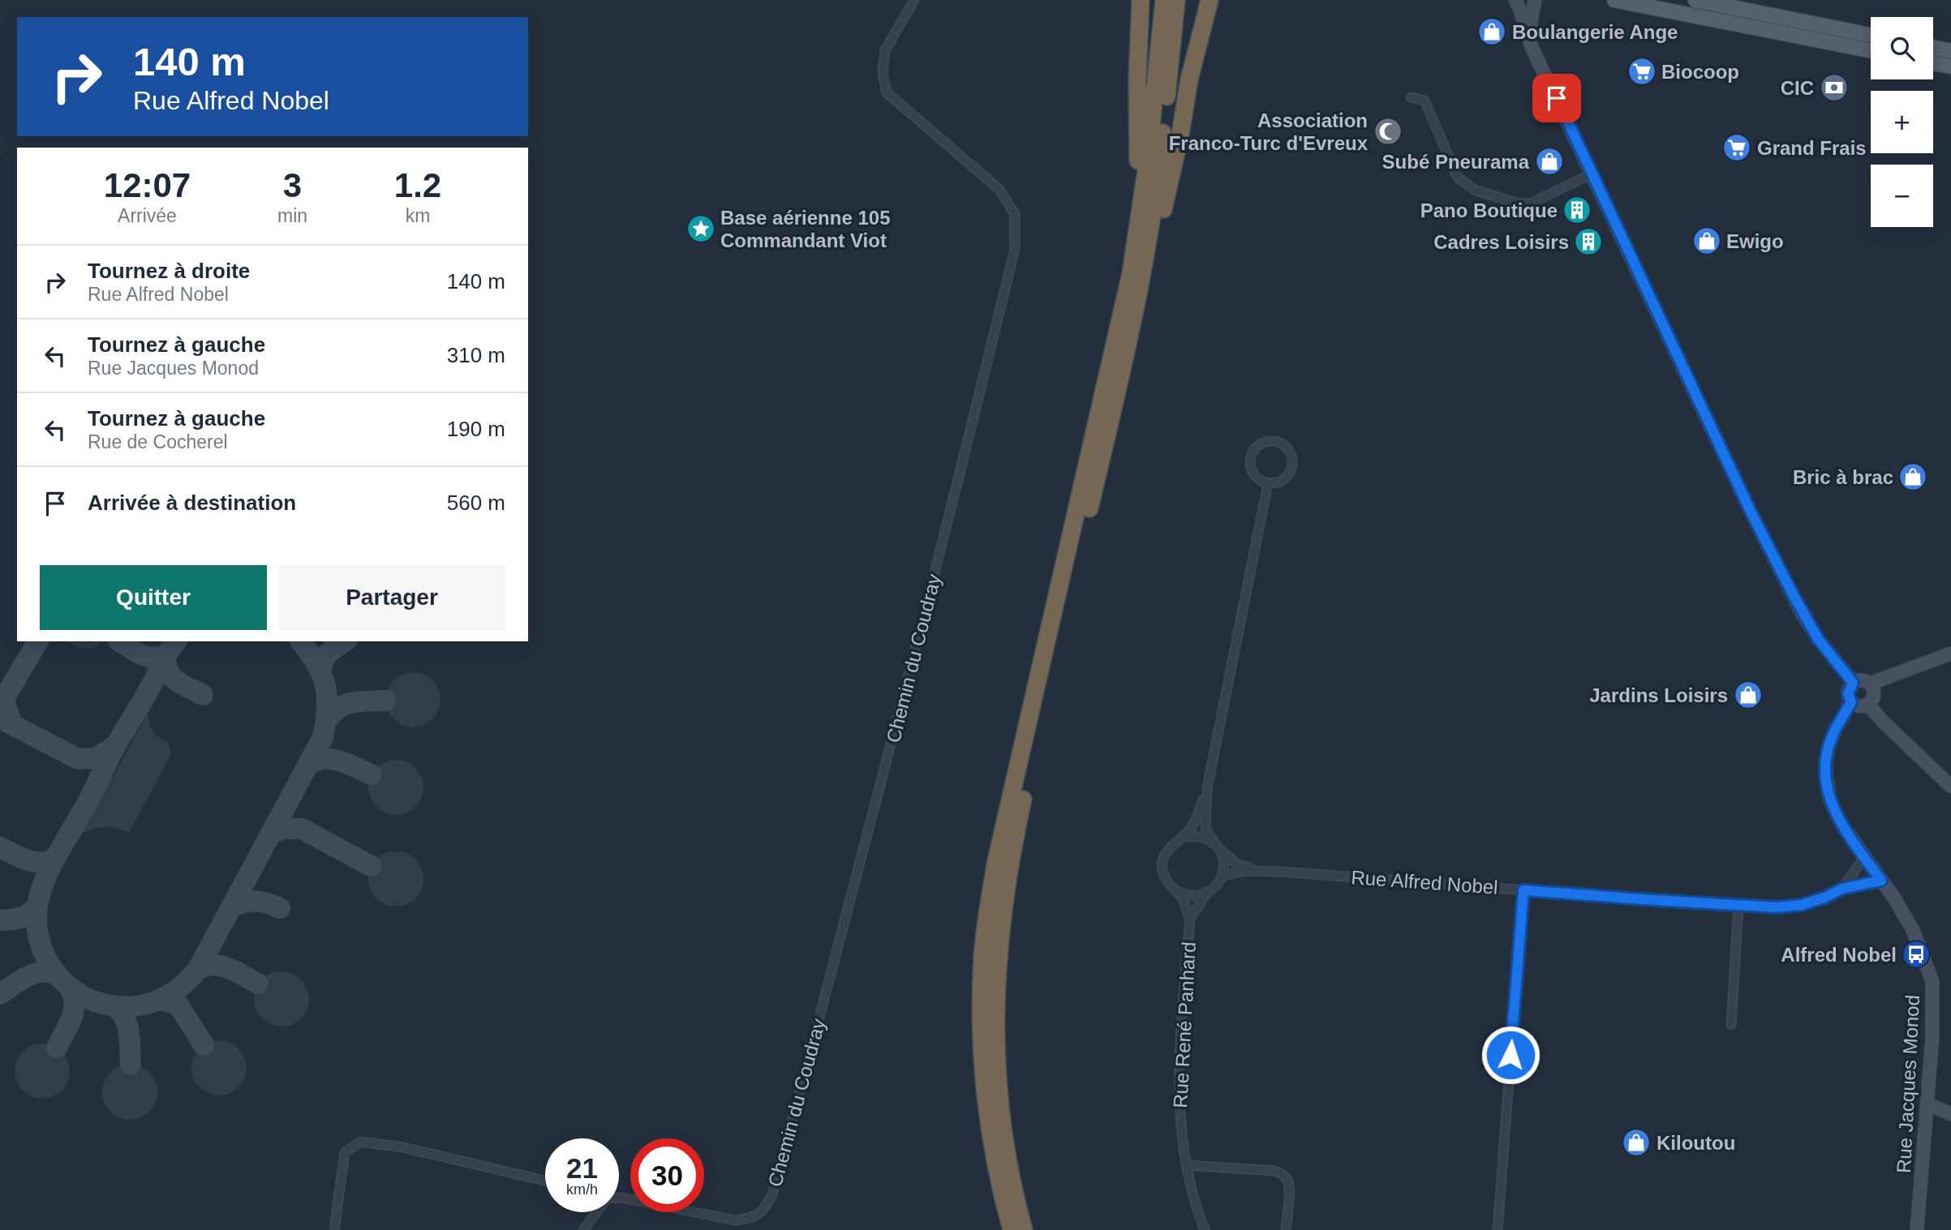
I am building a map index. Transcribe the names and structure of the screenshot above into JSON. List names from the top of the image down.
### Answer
{
  "streets": {
    "street": [
      "Chemin du Coudray",
      "Rue Alfred Nobel",
      "Rue René Panhard",
      "Rue Jacques Monod"
    ]
  },
  "crossings": [
    ["Rue Alfred Nobel", "Rue René Panhard"],
    ["Rue Alfred Nobel", "Rue Jacques Monod"]
  ],
  "places": {
    "shop": [
      "Boulangerie Ange",
      "Subé Pneurama",
      "Ewigo",
      "Bric à brac",
      "Jardins Loisirs",
      "Kiloutou"
    ],
    "supermarket": ["Biocoop", "Grand Frais"],
    "bank": ["CIC"],
    "mosque": ["Association Franco-Turc d'Evreux"],
    "building": ["Pano Boutique", "Cadres Loisirs"],
    "place": ["Base aérienne 105 Commandant Viot"],
    "bus stop": ["Alfred Nobel"]
  },
  "page": {
    "map_buttons": ["+", "−"],
    "turn": ["140 m", "Rue Alfred Nobel"],
    "eta": [
      "12:07",
      "Arrivée",
      "3",
      "min",
      "1.2",
      "km"
    ],
    "list": [
      {
        "name": "Tournez à droite",
        "note": "Rue Alfred Nobel",
        "value": "140 m"
      },
      {
        "name": "Tournez à gauche",
        "note": "Rue Jacques Monod",
        "value": "310 m"
      },
      {
        "name": "Tournez à gauche",
        "note": "Rue de Cocherel",
        "value": "190 m"
      },
      {
        "name": "Arrivée à destination",
        "value": "560 m"
      }
    ],
    "buttons": ["Quitter", "Partager"],
    "speed": "21 km/h",
    "limit": "30"
  }
}
